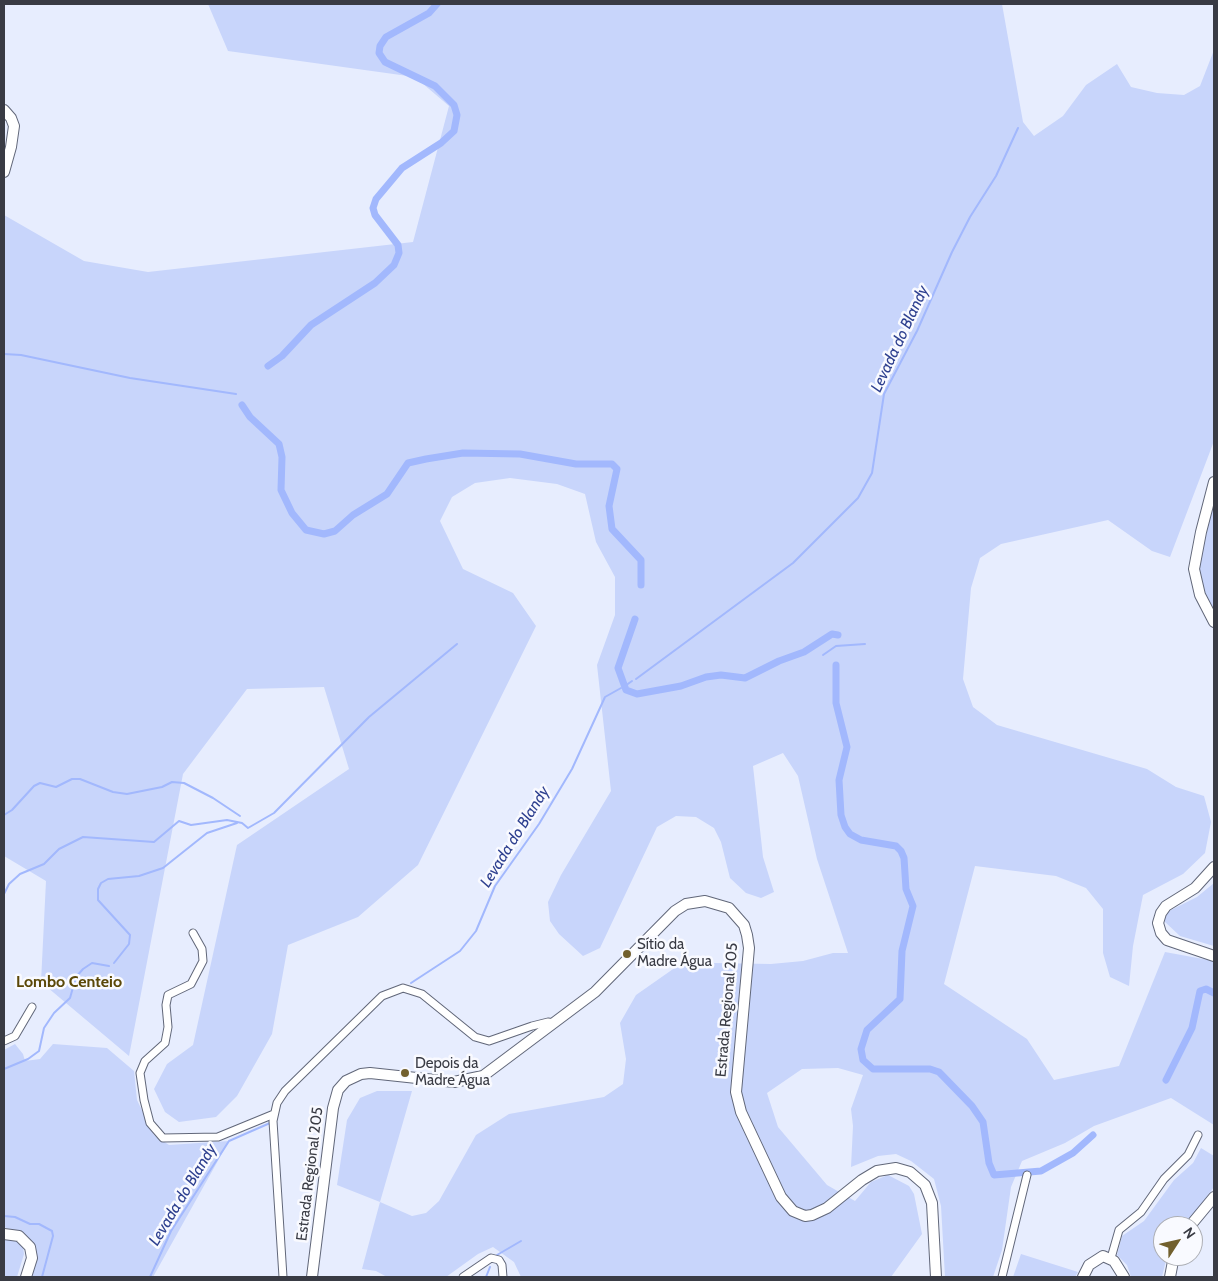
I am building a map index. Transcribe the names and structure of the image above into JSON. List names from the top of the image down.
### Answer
{
  "streets": {
    "main road": ["Estrada Regional 205"]
  },
  "districts": ["Lombo Centeio"],
  "water": ["Levada do Blandy"],
  "places": ["Sítio da Madre Água", "Depois da Madre Água"],
  "north": "top right"
}
